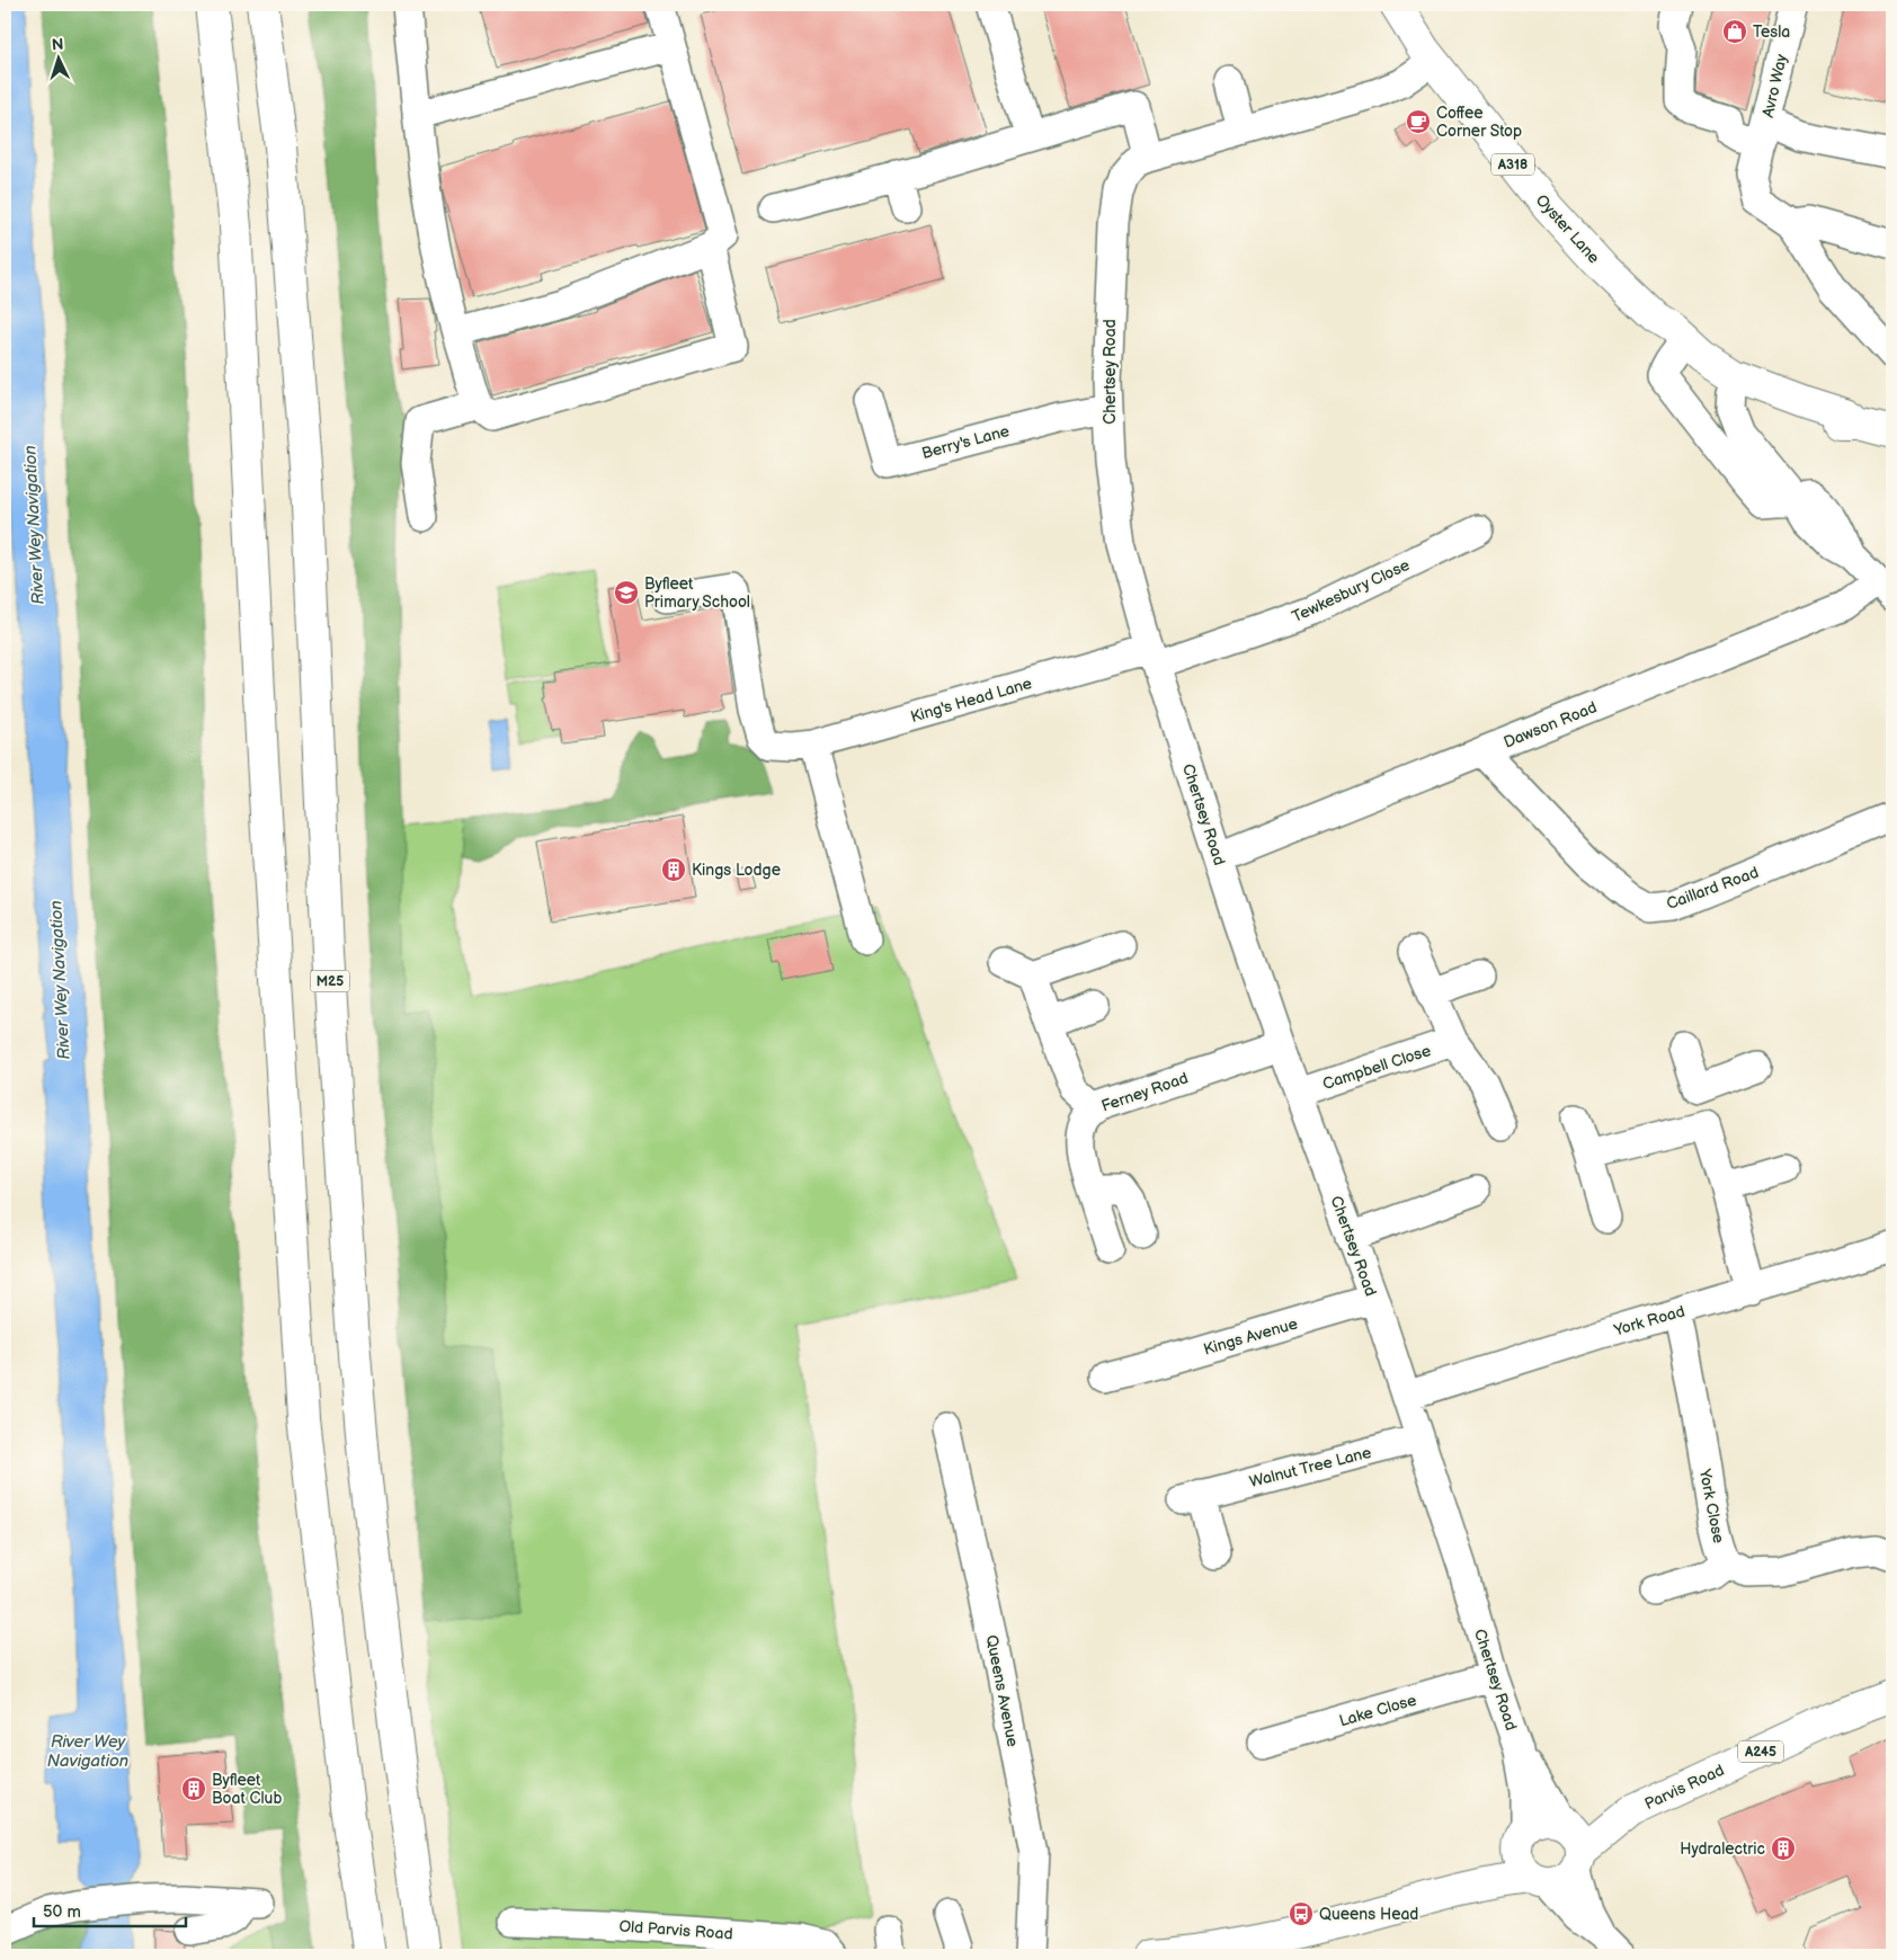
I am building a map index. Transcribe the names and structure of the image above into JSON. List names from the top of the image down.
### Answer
{
  "streets": {
    "main road": [
      "A318",
      "Oyster Lane",
      "M25",
      "A245",
      "Parvis Road"
    ],
    "street": [
      "Avro Way",
      "Chertsey Road",
      "Berry's Lane",
      "Tewkesbury Close",
      "King's Head Lane",
      "Dawson Road",
      "Caillard Road",
      "Campbell Close",
      "Ferney Road",
      "York Road",
      "Kings Avenue",
      "Walnut Tree Lane",
      "York Close",
      "Queens Avenue",
      "Lake Close",
      "Old Parvis Road"
    ]
  },
  "crossings": [
    ["A318", "Oyster Lane"],
    ["Oyster Lane", "Chertsey Road"],
    ["Chertsey Road", "Berry's Lane"],
    ["Chertsey Road", "Tewkesbury Close"],
    ["Chertsey Road", "King's Head Lane"],
    ["Chertsey Road", "Dawson Road"],
    ["Chertsey Road", "Campbell Close"],
    ["Chertsey Road", "Ferney Road"],
    ["Chertsey Road", "York Road"],
    ["Chertsey Road", "Kings Avenue"],
    ["Chertsey Road", "Walnut Tree Lane"],
    ["Chertsey Road", "Lake Close"],
    ["Chertsey Road", "Parvis Road"],
    ["Tewkesbury Close", "King's Head Lane"],
    ["Dawson Road", "Caillard Road"],
    ["York Road", "York Close"]
  ],
  "water": ["River Wey Navigation"],
  "places": {
    "shop": ["Tesla"],
    "cafe": ["Coffee Corner Stop"],
    "school or university": ["Byfleet Primary School"],
    "building": ["Kings Lodge", "Byfleet Boat Club", "Hydralectric"],
    "bus stop": ["Queens Head"]
  },
  "scale_bar": "50 m",
  "north": "top"
}
